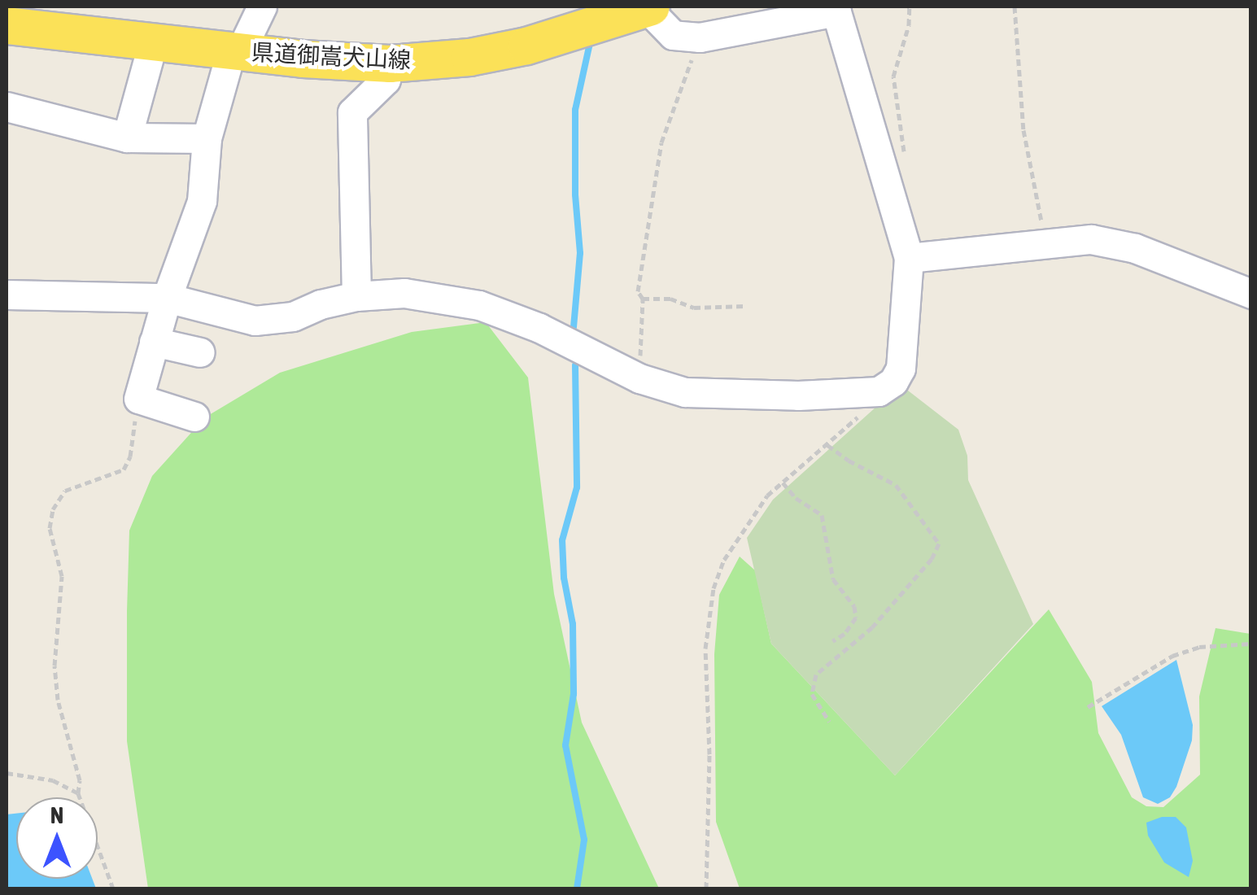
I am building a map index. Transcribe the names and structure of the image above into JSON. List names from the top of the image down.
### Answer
{
  "streets": {
    "main road": ["県道御嵩犬山線"]
  },
  "north": "top"
}
